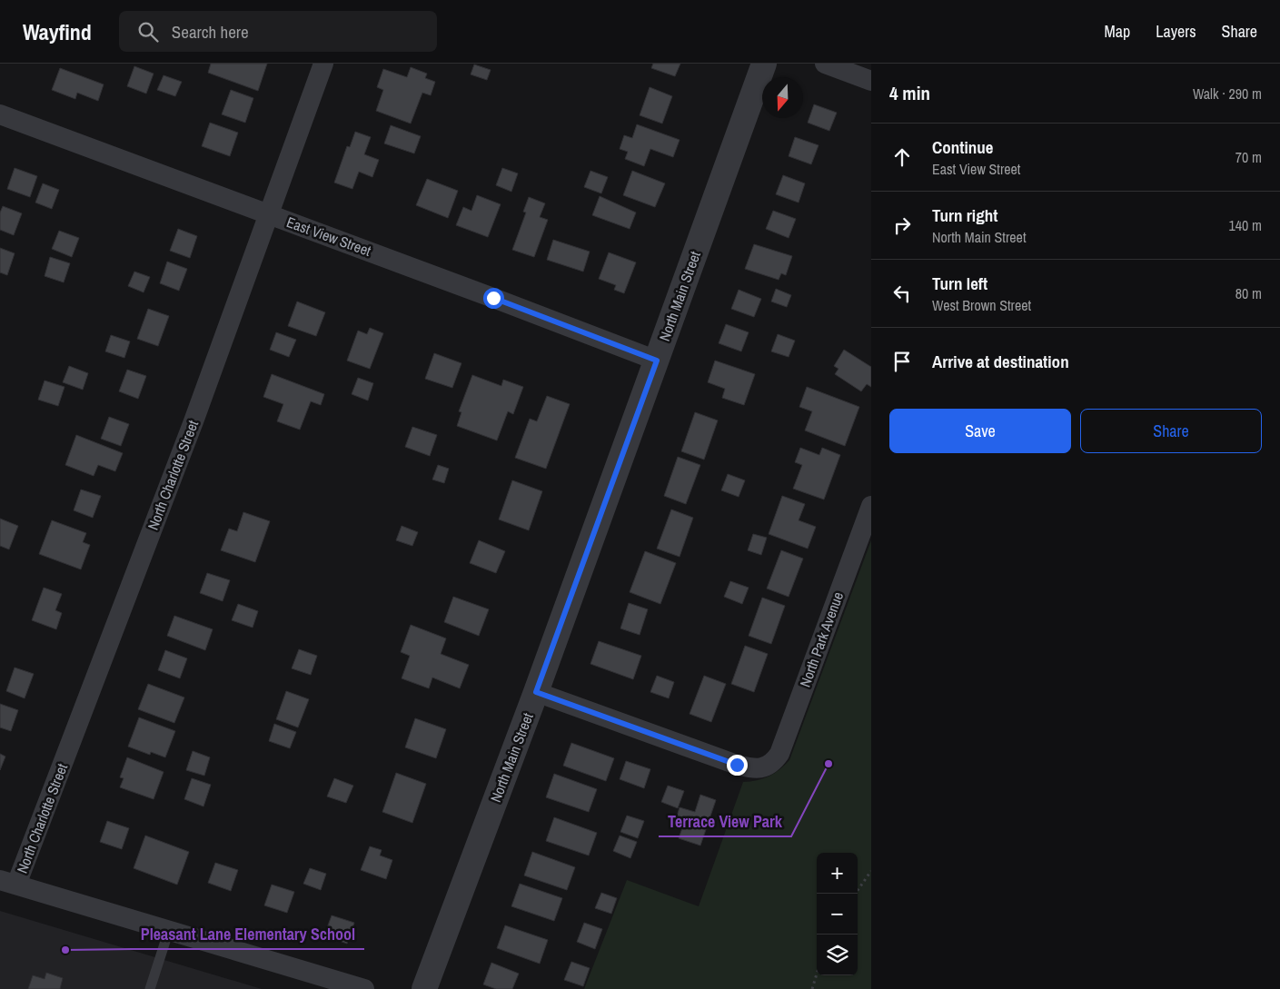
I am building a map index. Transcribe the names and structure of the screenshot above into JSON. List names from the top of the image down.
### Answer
{
  "streets": {
    "street": [
      "East View Street",
      "North Main Street",
      "North Charlotte Street",
      "North Park Avenue"
    ]
  },
  "crossings": [
    ["East View Street", "North Main Street"],
    ["East View Street", "North Charlotte Street"],
    ["North Main Street", "North Park Avenue"]
  ],
  "places": ["Terrace View Park", "Pleasant Lane Elementary School"],
  "north": "bottom",
  "page": {
    "header": "Wayfind",
    "search": "Search here",
    "nav": ["Map", "Layers", "Share"],
    "heading": ["4 min", "Walk · 290 m"],
    "list": [
      ["Continue", "East View Street", "70 m"],
      ["Turn right", "North Main Street", "140 m"],
      ["Turn left", "West Brown Street", "80 m"],
      "Arrive at destination"
    ],
    "buttons": ["Save", "Share"],
    "map_buttons": ["+", "−"]
  }
}
